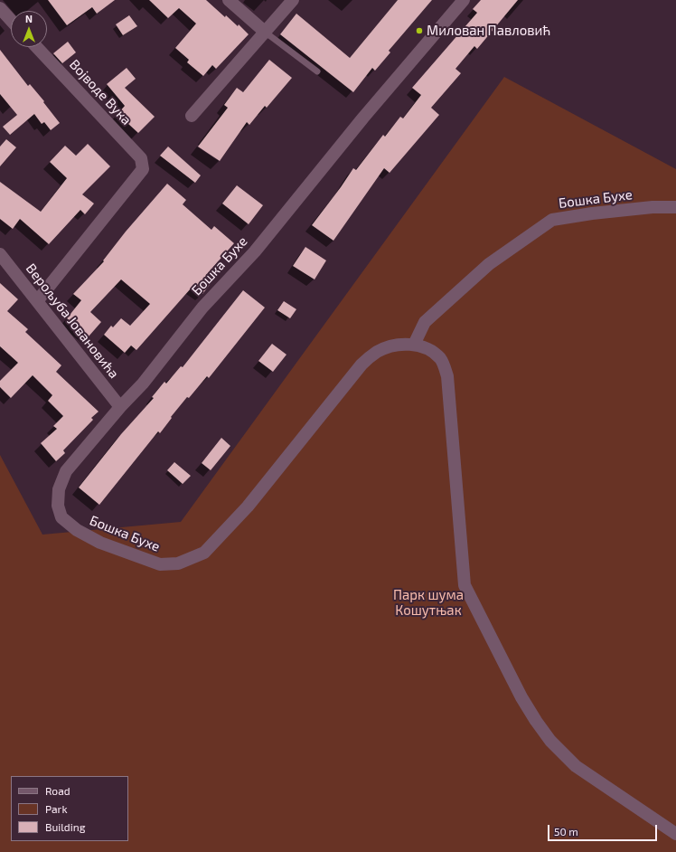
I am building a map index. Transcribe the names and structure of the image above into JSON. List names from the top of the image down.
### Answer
{
  "streets": {
    "street": ["Војводе Вука", "Бошка Бухе", "Верољуба Јовановића"]
  },
  "crossings": [
    ["Војводе Вука", "Верољуба Јовановића"],
    ["Бошка Бухе", "Верољуба Јовановића"]
  ],
  "parks": ["Парк шума Кошутњак"],
  "places": ["Милован Павловић"],
  "legend": ["Road", "Park", "Building"],
  "scale_bar": "50 m",
  "north": "top"
}
